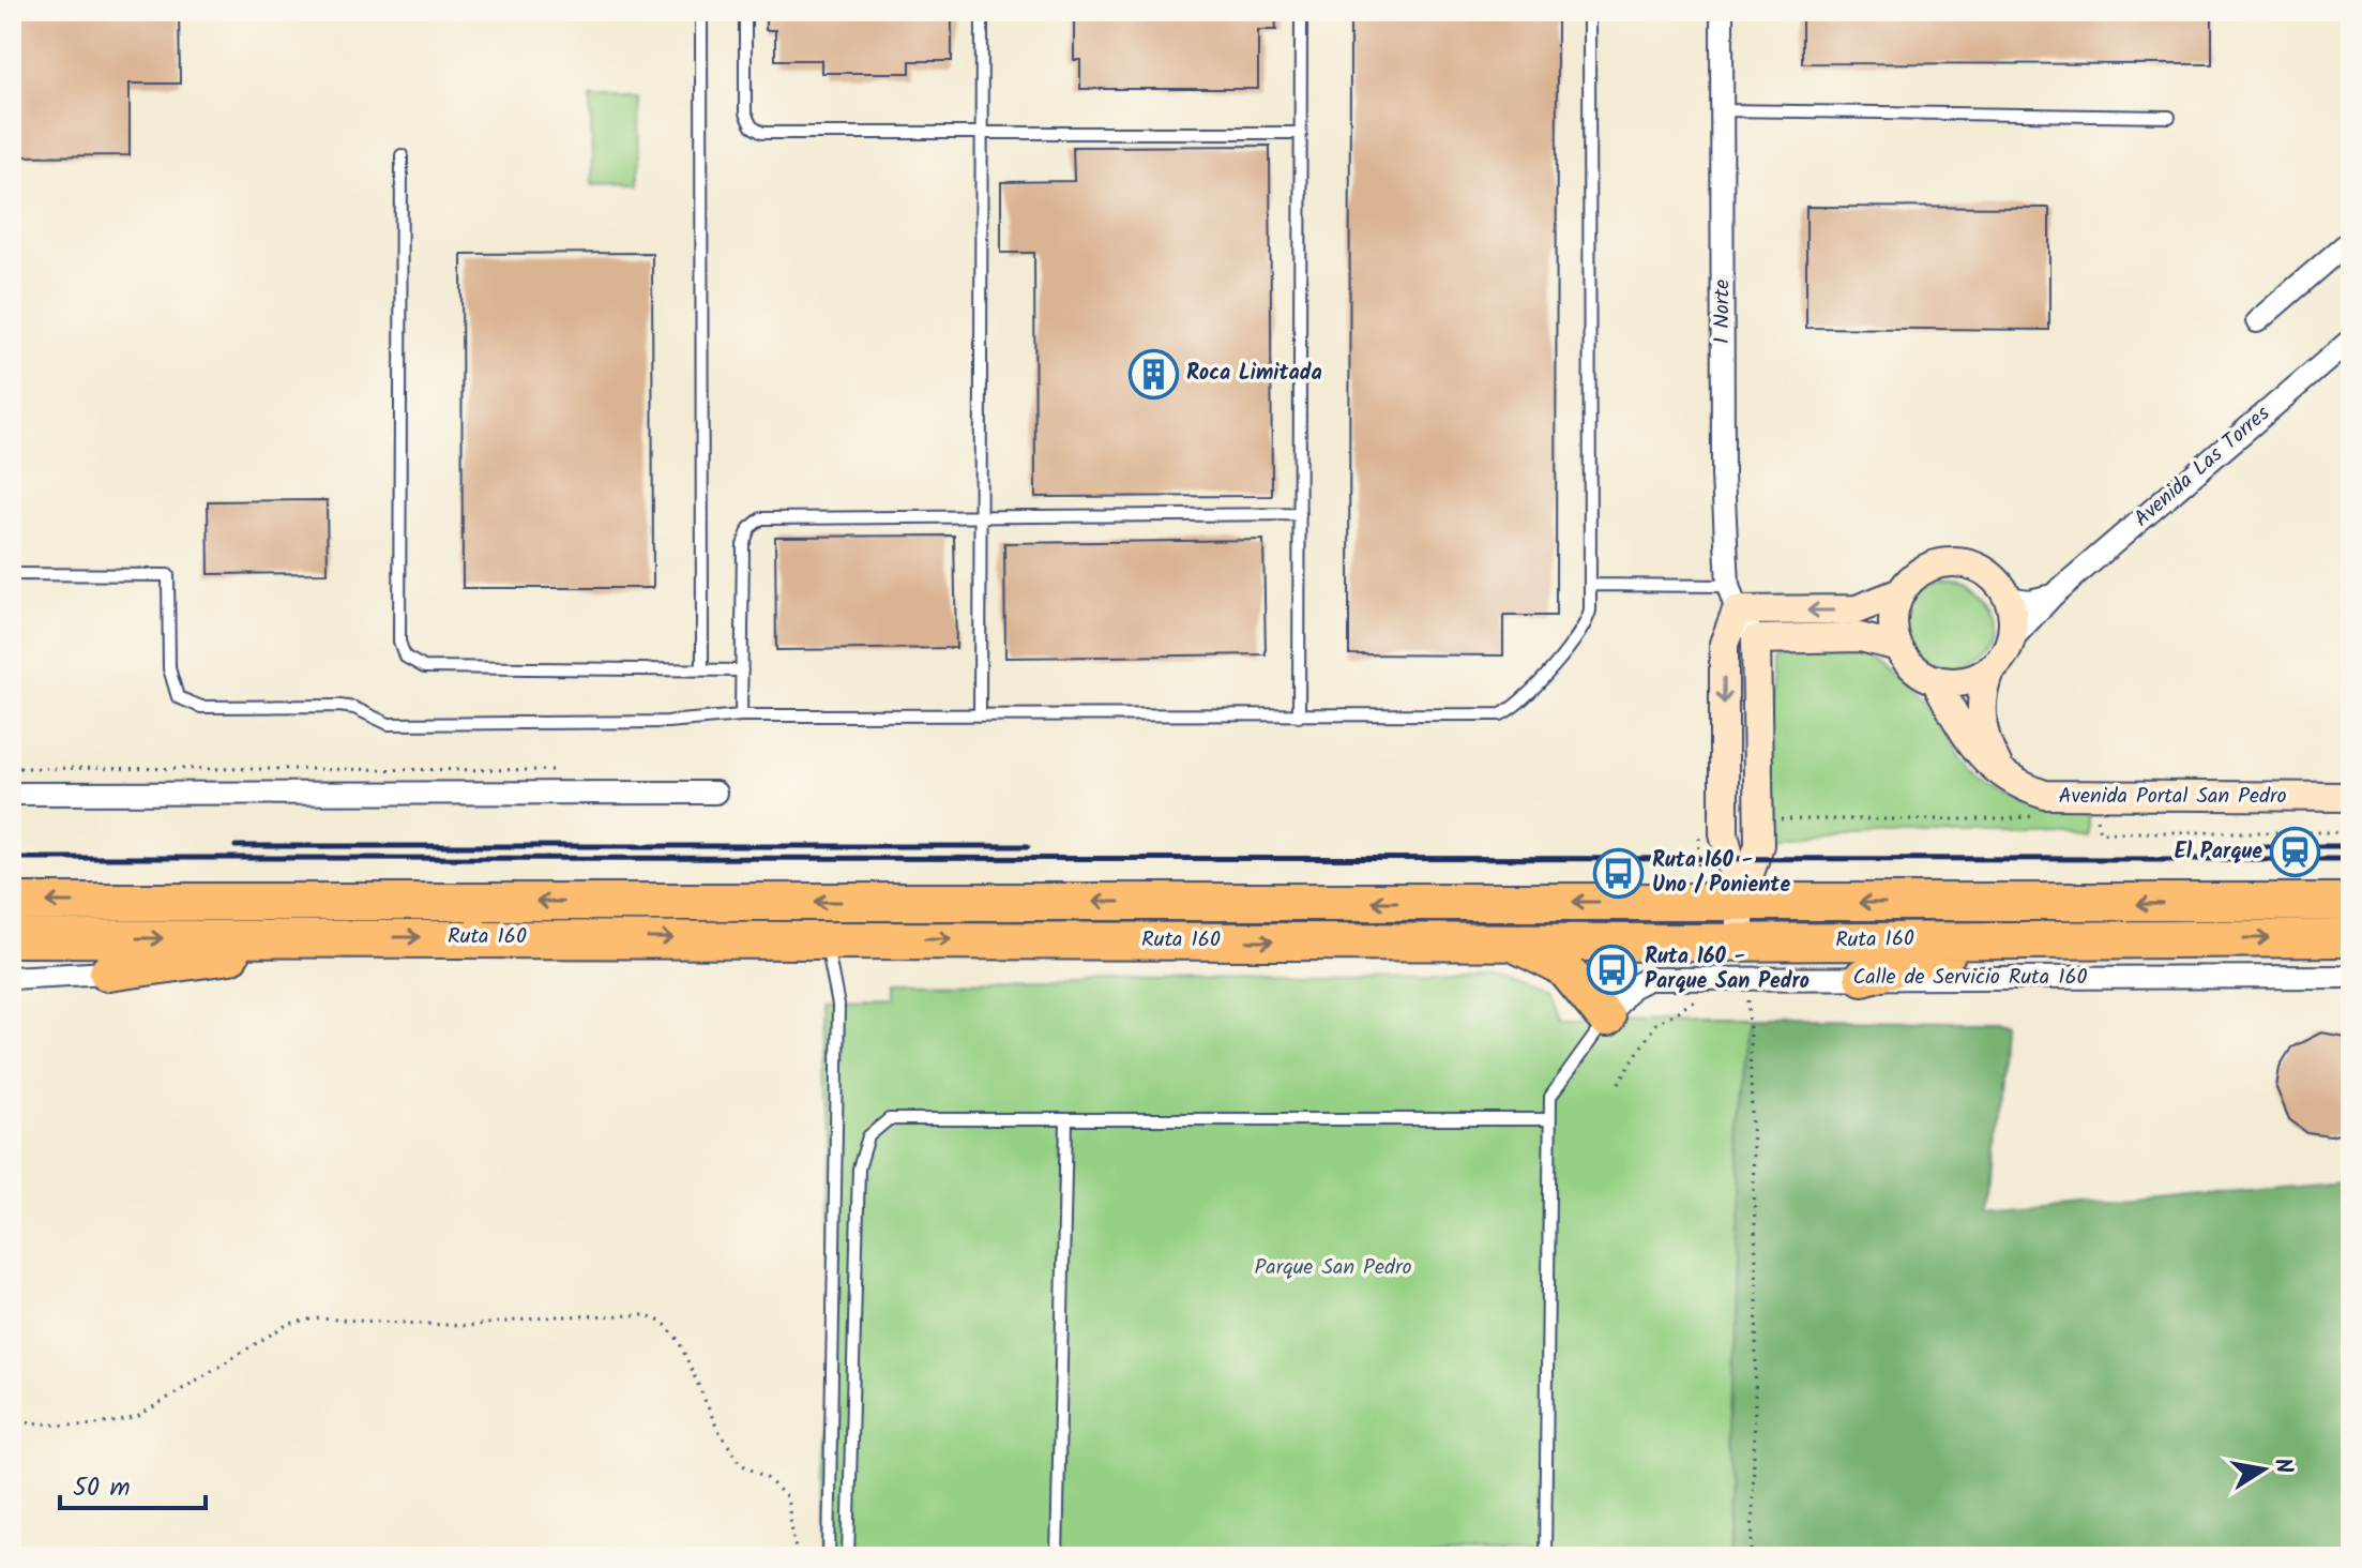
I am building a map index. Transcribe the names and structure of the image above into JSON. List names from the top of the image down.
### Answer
{
  "streets": {
    "highway": ["Ruta 160"],
    "street": [
      "1 Norte",
      "Avenida Las Torres",
      "Avenida Portal San Pedro",
      "Calle de Servicio Ruta 160"
    ]
  },
  "crossings": [
    ["1 Norte", "Ruta 160"],
    ["Avenida Las Torres", "Avenida Portal San Pedro"]
  ],
  "parks": ["Parque San Pedro"],
  "places": {
    "building": ["Roca Limitada"],
    "station": ["El Parque"],
    "bus stop": ["Ruta 160 - Uno / Poniente", "Ruta 160 - Parque San Pedro"]
  },
  "scale_bar": "50 m",
  "north": "right"
}
